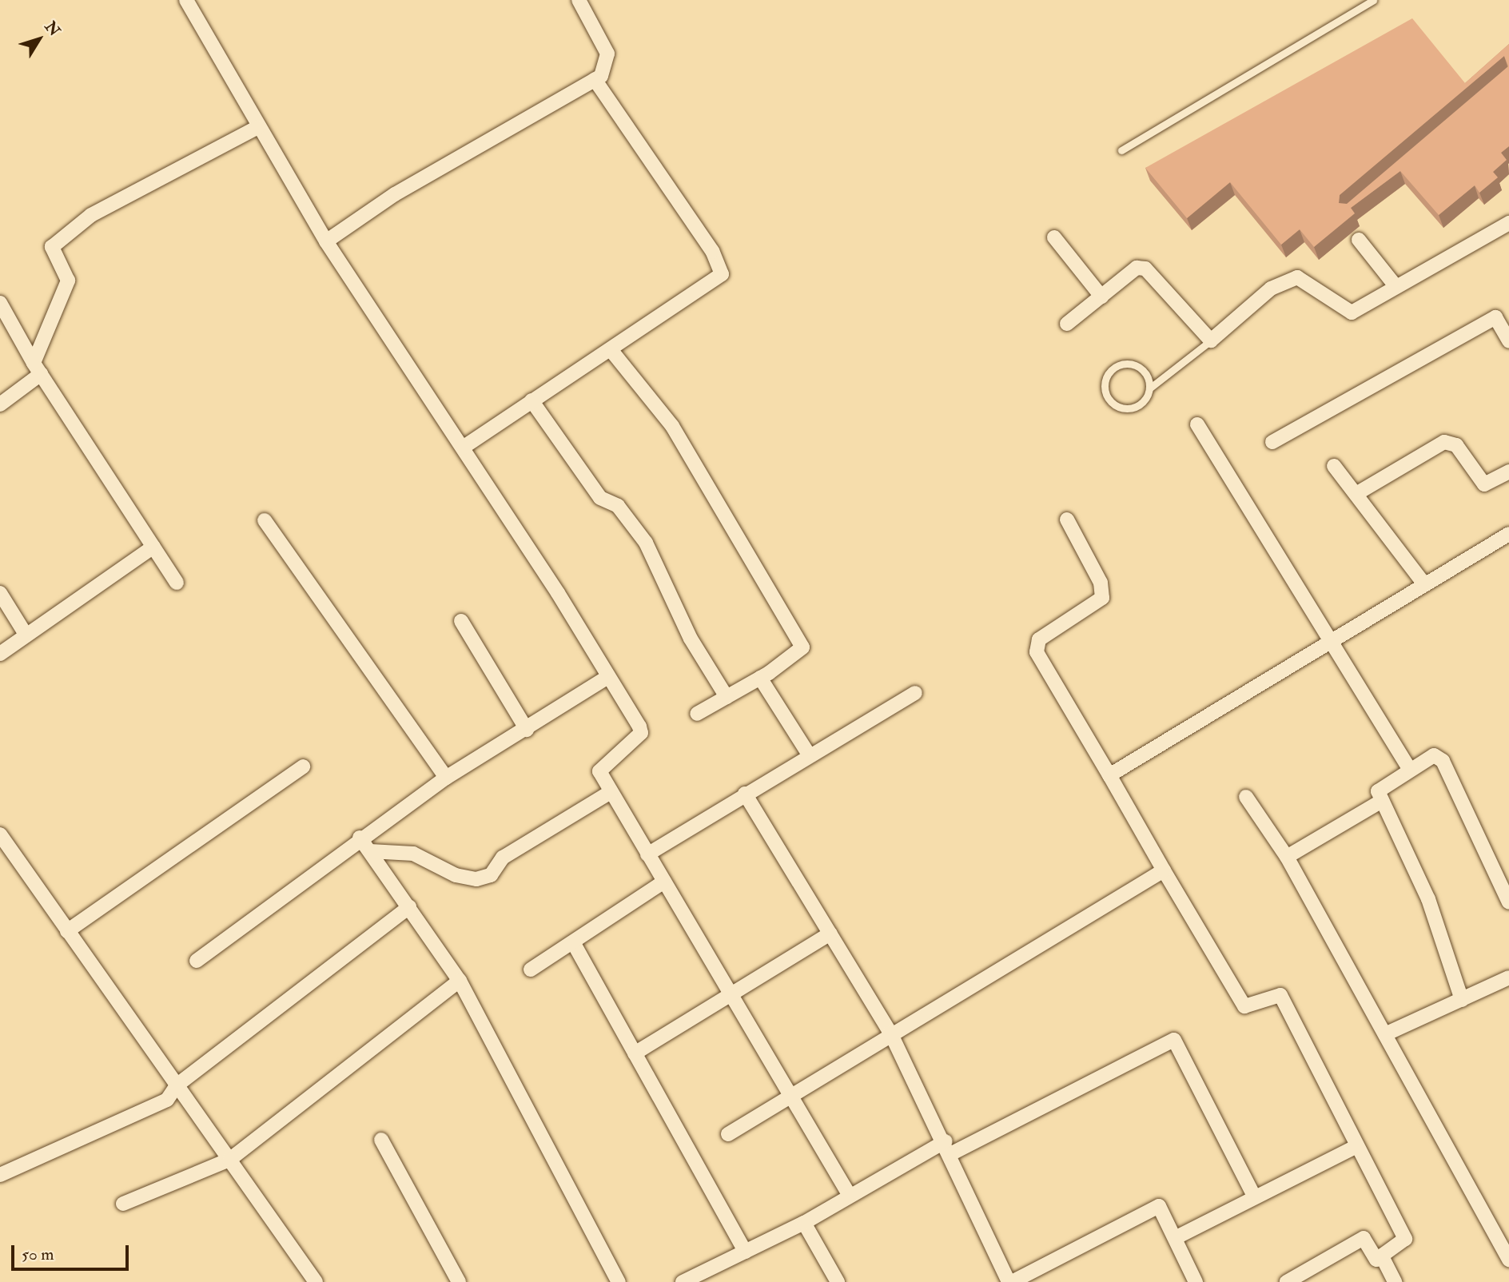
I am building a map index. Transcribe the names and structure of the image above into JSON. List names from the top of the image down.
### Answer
{
  "scale_bar": "50 m",
  "north": "top right"
}
